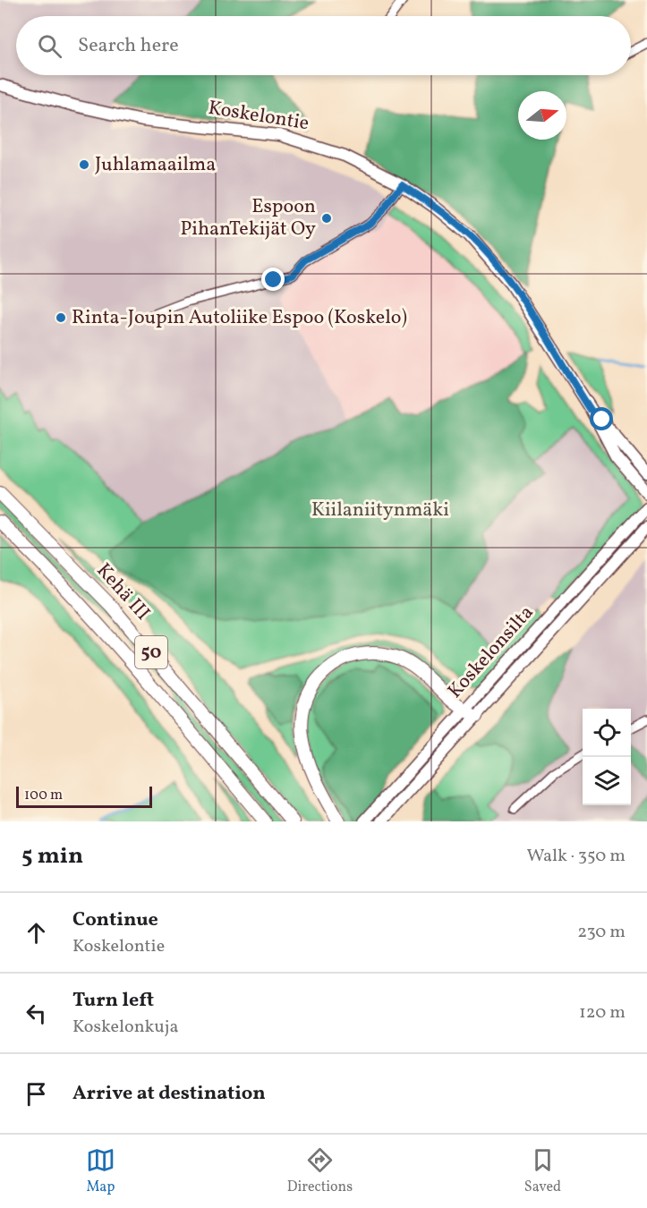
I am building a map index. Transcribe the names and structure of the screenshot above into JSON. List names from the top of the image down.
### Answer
{
  "streets": {
    "highway": ["Kehä III", "50"],
    "main road": ["Koskelontie", "Koskelonsilta"]
  },
  "parks": ["Kiilaniitynmäki"],
  "places": ["Juhlamaailma", "Espoon PihanTekijät Oy", "Rinta-Joupin Autoliike Espoo (Koskelo)"],
  "scale_bar": "100 m",
  "north": "right",
  "page": {
    "search": "Search here",
    "scale": "100 m",
    "heading": ["5 min", "Walk · 350 m"],
    "list": [
      ["Continue", "Koskelontie", "230 m"],
      ["Turn left", "Koskelonkuja", "120 m"],
      "Arrive at destination"
    ],
    "nav": ["Map", "Directions", "Saved"]
  }
}
